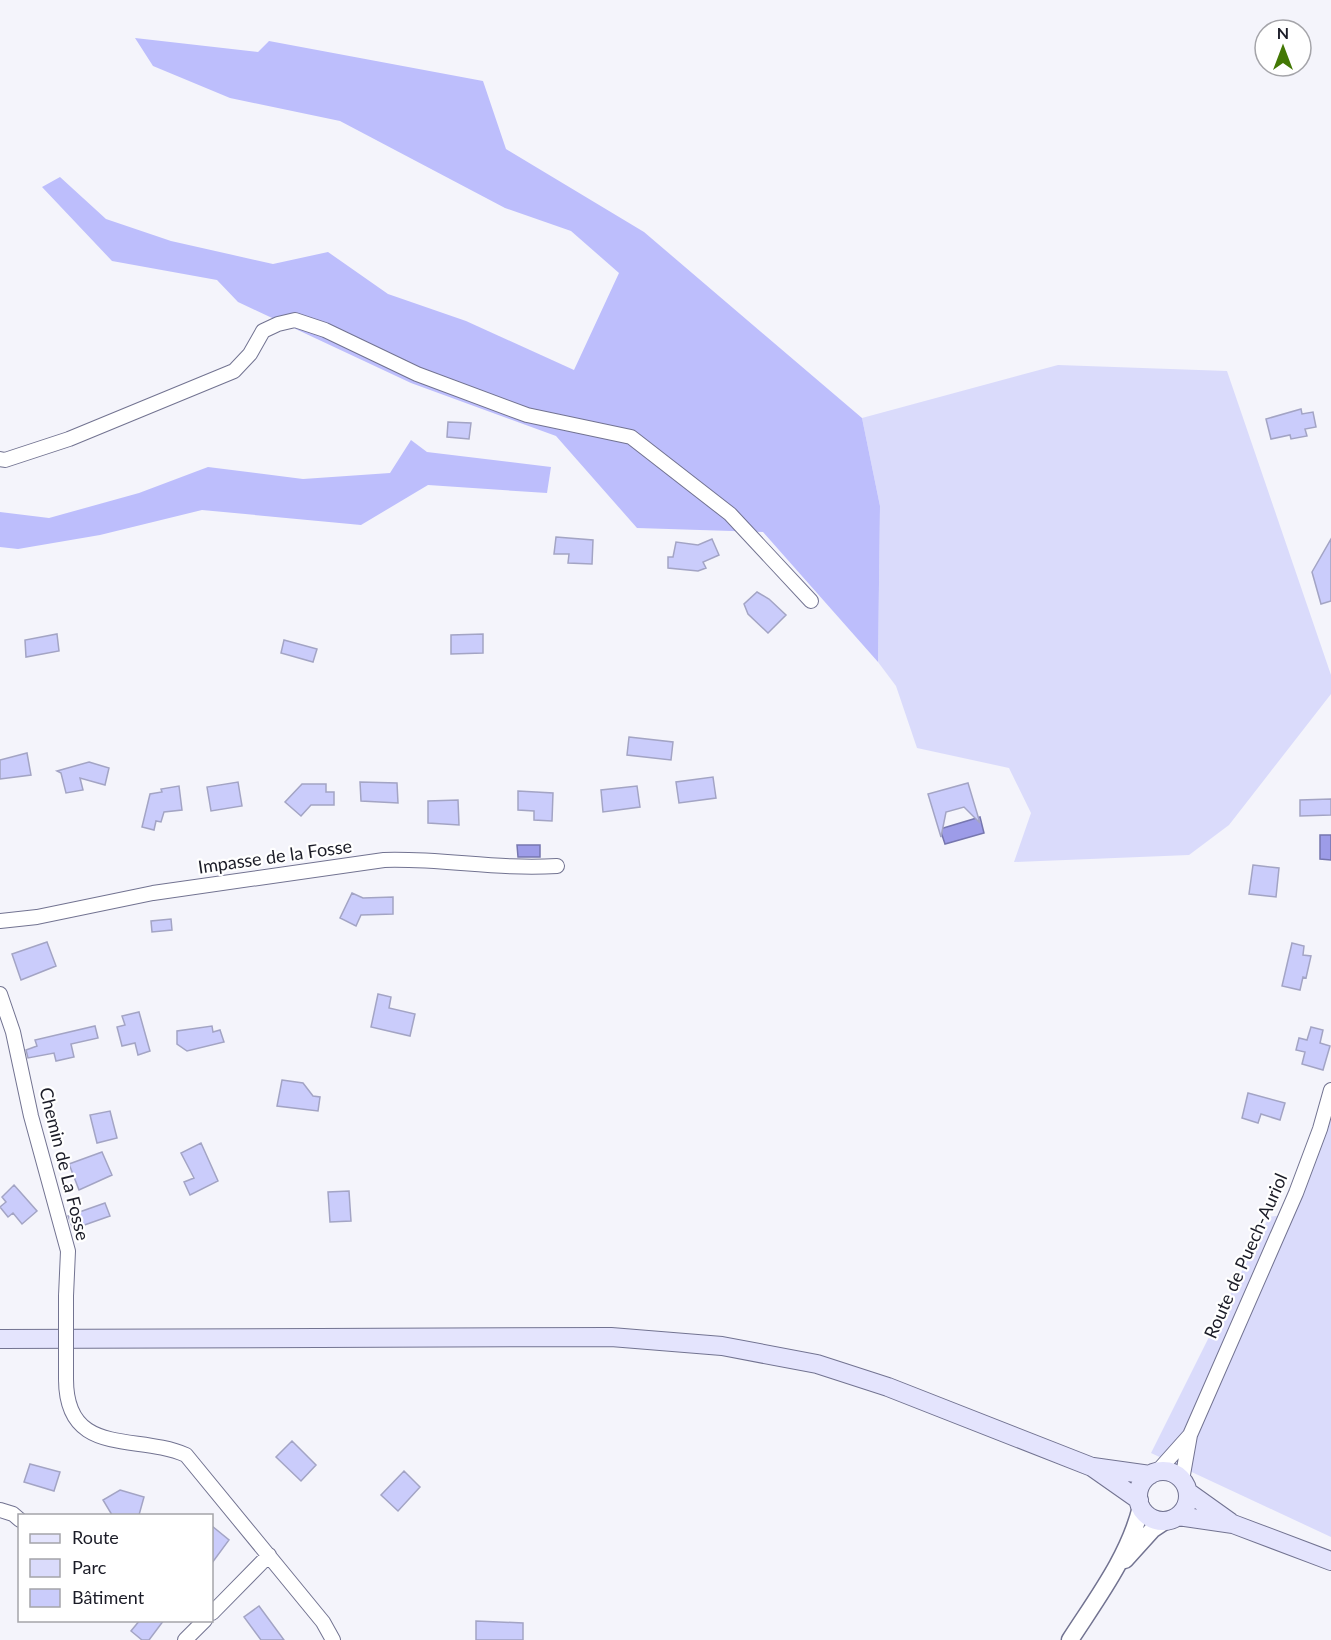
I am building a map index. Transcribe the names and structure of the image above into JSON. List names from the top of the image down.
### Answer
{
  "streets": {
    "street": ["Impasse de la Fosse", "Chemin de La Fosse", "Route de Puech-Auriol"]
  },
  "legend": ["Route", "Parc", "Bâtiment"],
  "north": "top"
}
